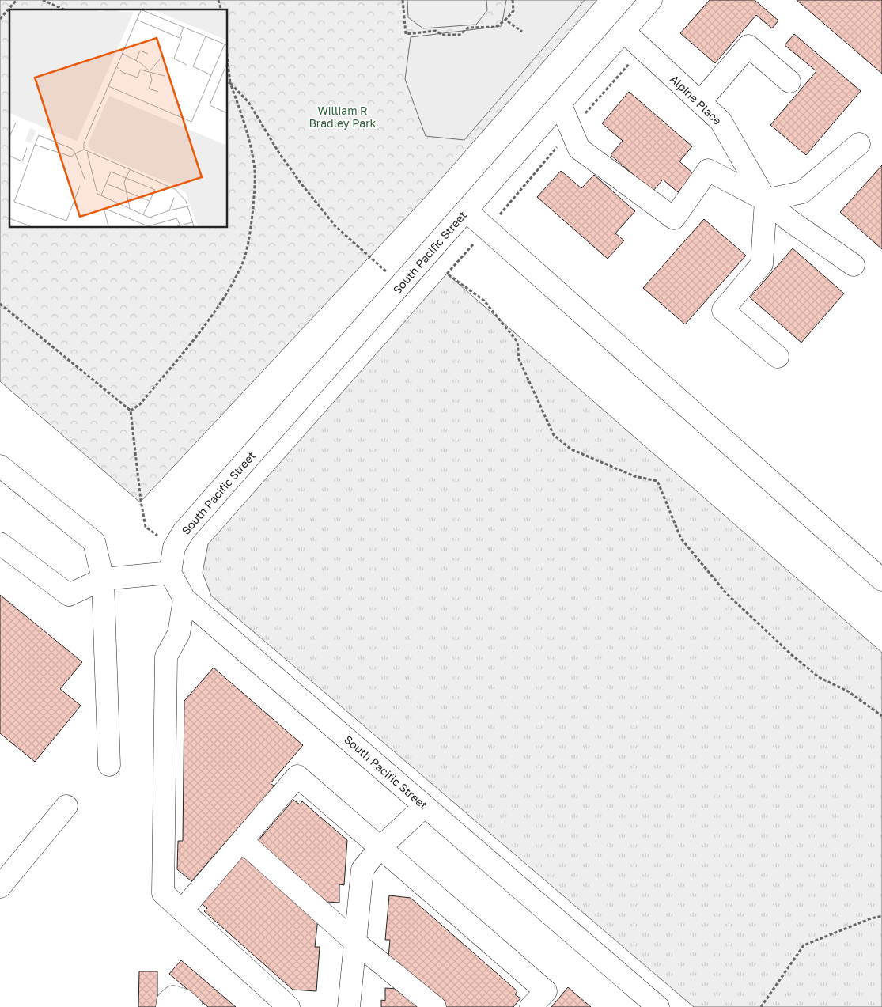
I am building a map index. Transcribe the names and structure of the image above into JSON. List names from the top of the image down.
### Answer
{
  "streets": {
    "street": ["Alpine Place", "South Pacific Street"]
  },
  "crossings": [
    ["Alpine Place", "South Pacific Street"]
  ],
  "parks": ["William R Bradley Park"]
}
